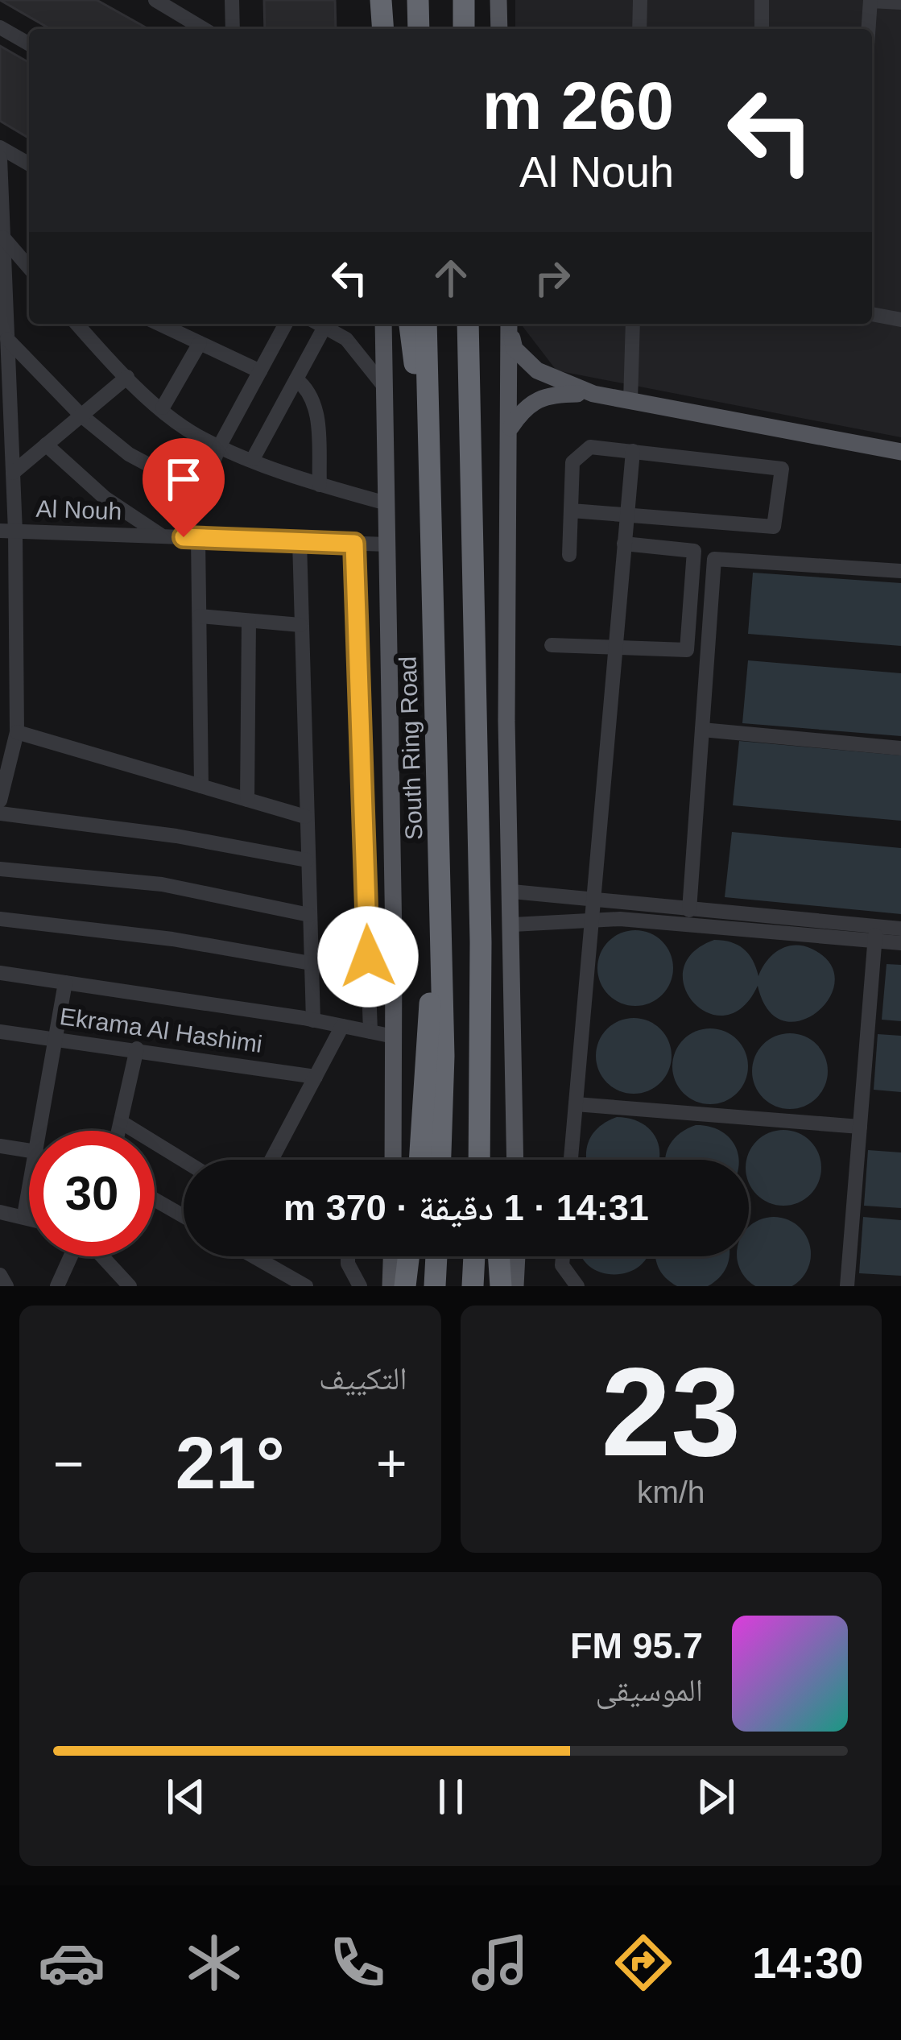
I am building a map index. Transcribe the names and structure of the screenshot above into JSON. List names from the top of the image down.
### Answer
{
  "streets": {
    "highway": ["South Ring Road"],
    "street": ["Al Nouh", "Ekrama Al Hashimi"]
  },
  "page": {
    "turn": ["260 m", "Al Nouh"],
    "limit": "30",
    "trip": "14:31 · 1 دقيقة · 370 m",
    "tile": [
      ["23", "km/h"],
      "التكييف"
    ],
    "heat": ["−", "21°", "+"],
    "song": ["95.7 FM", "الموسيقى"],
    "tabs": "14:30"
  }
}
